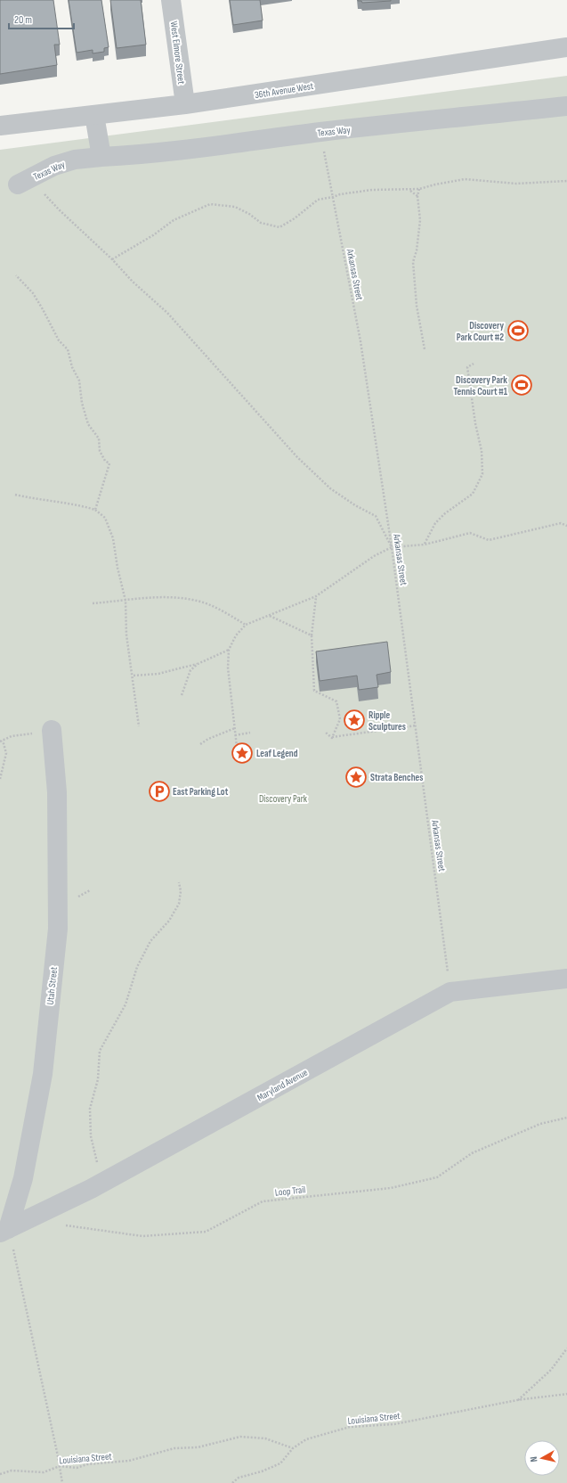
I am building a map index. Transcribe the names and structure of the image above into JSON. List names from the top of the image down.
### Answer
{
  "streets": {
    "street": [
      "West Elmore Street",
      "36th Avenue West",
      "Texas Way",
      "Utah Street",
      "Maryland Avenue"
    ],
    "path": ["Arkansas Street", "Loop Trail", "Louisiana Street"]
  },
  "crossings": [
    ["West Elmore Street", "36th Avenue West"],
    ["Texas Way", "Arkansas Street"],
    ["Arkansas Street", "Maryland Avenue"],
    ["Utah Street", "Maryland Avenue"]
  ],
  "parks": ["Discovery Park"],
  "places": {
    "sports": ["Discovery Park Court #2", "Discovery Park Tennis Court #1"],
    "place": ["Ripple Sculptures", "Leaf Legend", "Strata Benches"],
    "parking": ["East Parking Lot"]
  },
  "scale_bar": "20 m",
  "north": "left"
}
